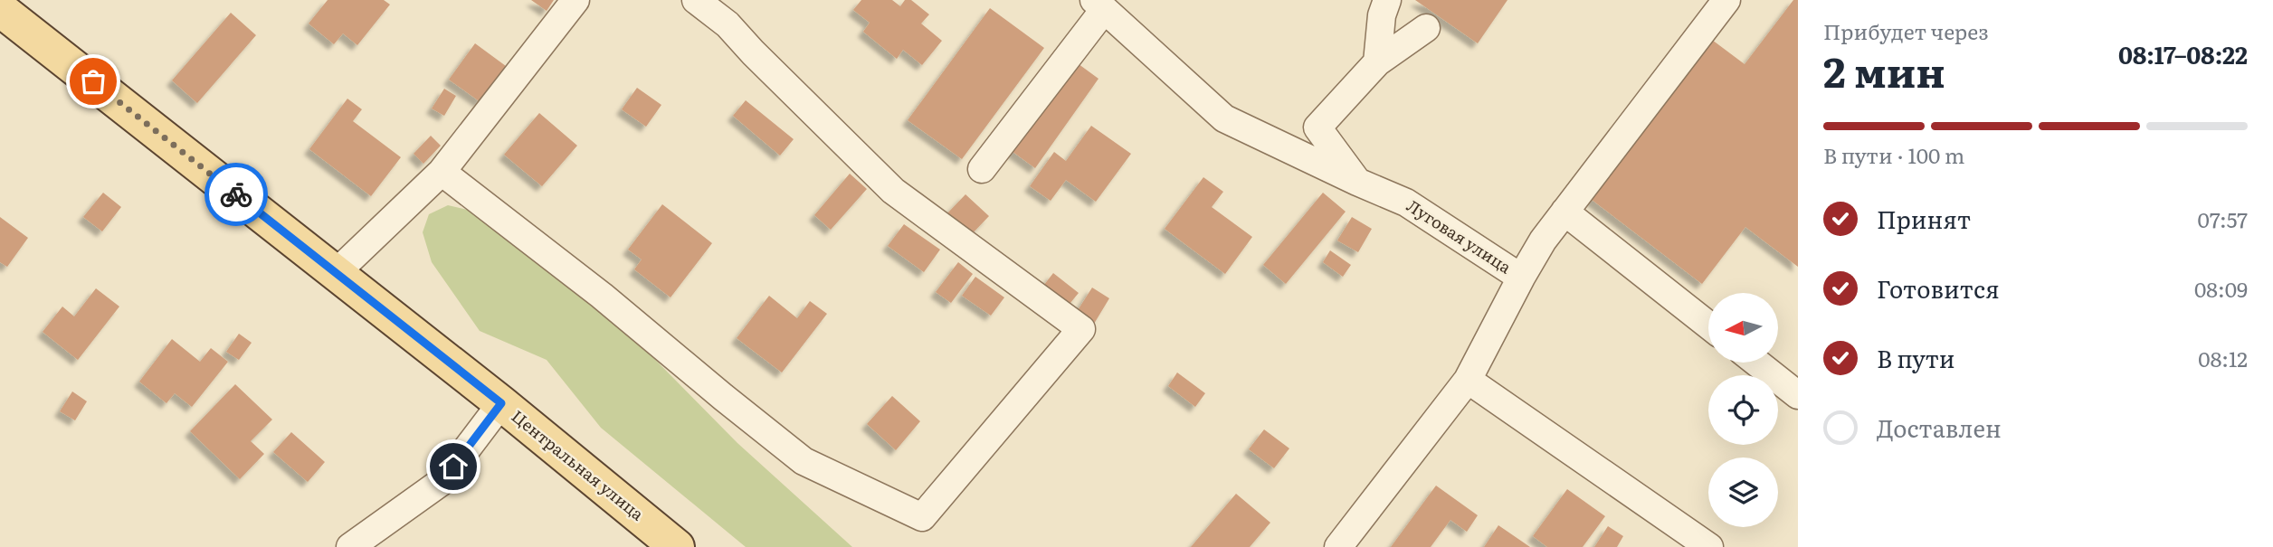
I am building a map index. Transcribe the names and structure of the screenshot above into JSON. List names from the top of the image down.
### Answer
{
  "streets": {
    "main road": ["Центральная улица"],
    "street": ["Луговая улица"]
  },
  "north": "left",
  "page": {
    "heading": ["2 мин", "Прибудет через", "08:17–08:22"],
    "bar": "В пути · 100 m",
    "list": [
      ["Принят", "07:57"],
      ["Готовится", "08:09"],
      ["В пути", "08:12"],
      "Доставлен"
    ]
  }
}
